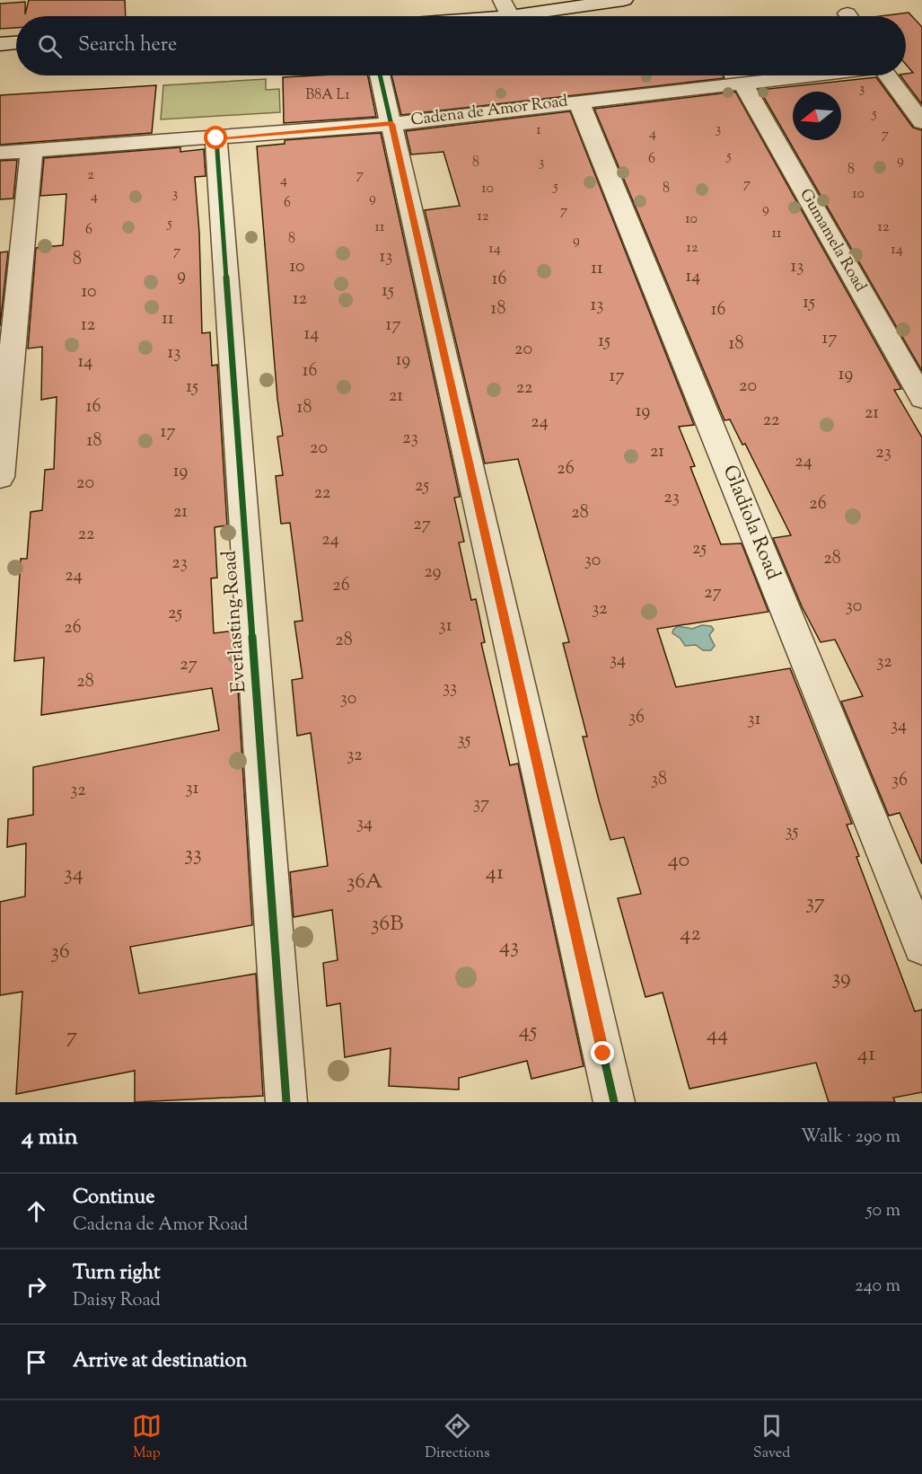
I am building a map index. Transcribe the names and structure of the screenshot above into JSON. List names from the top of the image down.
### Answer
{
  "streets": {
    "street": [
      "Cadena de Amor Road",
      "Gumamela Road",
      "Gladiola Road",
      "Everlasting Road"
    ]
  },
  "crossings": [
    ["Cadena de Amor Road", "Gumamela Road"],
    ["Cadena de Amor Road", "Gladiola Road"],
    ["Cadena de Amor Road", "Everlasting Road"]
  ],
  "house_numbers": [
    "3",
    "B8A L1",
    "5",
    "3",
    "1",
    "4",
    "7",
    "5",
    "6",
    "9",
    "8",
    "3",
    "8",
    "2",
    "7",
    "4",
    "7",
    "5",
    "10",
    "8",
    "3",
    "10",
    "4",
    "9",
    "6",
    "9",
    "7",
    "12",
    "10",
    "5",
    "11",
    "12",
    "6",
    "11",
    "8",
    "9",
    "12",
    "14",
    "14",
    "7",
    "13",
    "8",
    "10",
    "13",
    "11",
    "9",
    "14",
    "16",
    "15",
    "10",
    "12",
    "15",
    "13",
    "18",
    "16",
    "11",
    "12",
    "17",
    "14",
    "17",
    "15",
    "18",
    "20",
    "13",
    "19",
    "14",
    "16",
    "19",
    "17",
    "20",
    "15",
    "22",
    "21",
    "16",
    "18",
    "19",
    "21",
    "22",
    "24",
    "17",
    "23",
    "18",
    "20",
    "21",
    "23",
    "24",
    "26",
    "19",
    "20",
    "25",
    "22",
    "23",
    "26",
    "21",
    "28",
    "27",
    "22",
    "24",
    "25",
    "28",
    "30",
    "23",
    "29",
    "24",
    "26",
    "27",
    "30",
    "32",
    "25",
    "31",
    "26",
    "28",
    "34",
    "32",
    "27",
    "28",
    "33",
    "30",
    "36",
    "31",
    "34",
    "35",
    "32",
    "38",
    "36",
    "31",
    "32",
    "37",
    "34",
    "35",
    "33",
    "40",
    "41",
    "34",
    "36A",
    "37",
    "36B",
    "42",
    "43",
    "36",
    "39",
    "45",
    "44",
    "7",
    "41"
  ],
  "north": "left",
  "page": {
    "search": "Search here",
    "heading": ["4 min", "Walk · 290 m"],
    "list": [
      ["Continue", "Cadena de Amor Road", "50 m"],
      ["Turn right", "Daisy Road", "240 m"],
      "Arrive at destination"
    ],
    "nav": ["Map", "Directions", "Saved"]
  }
}
